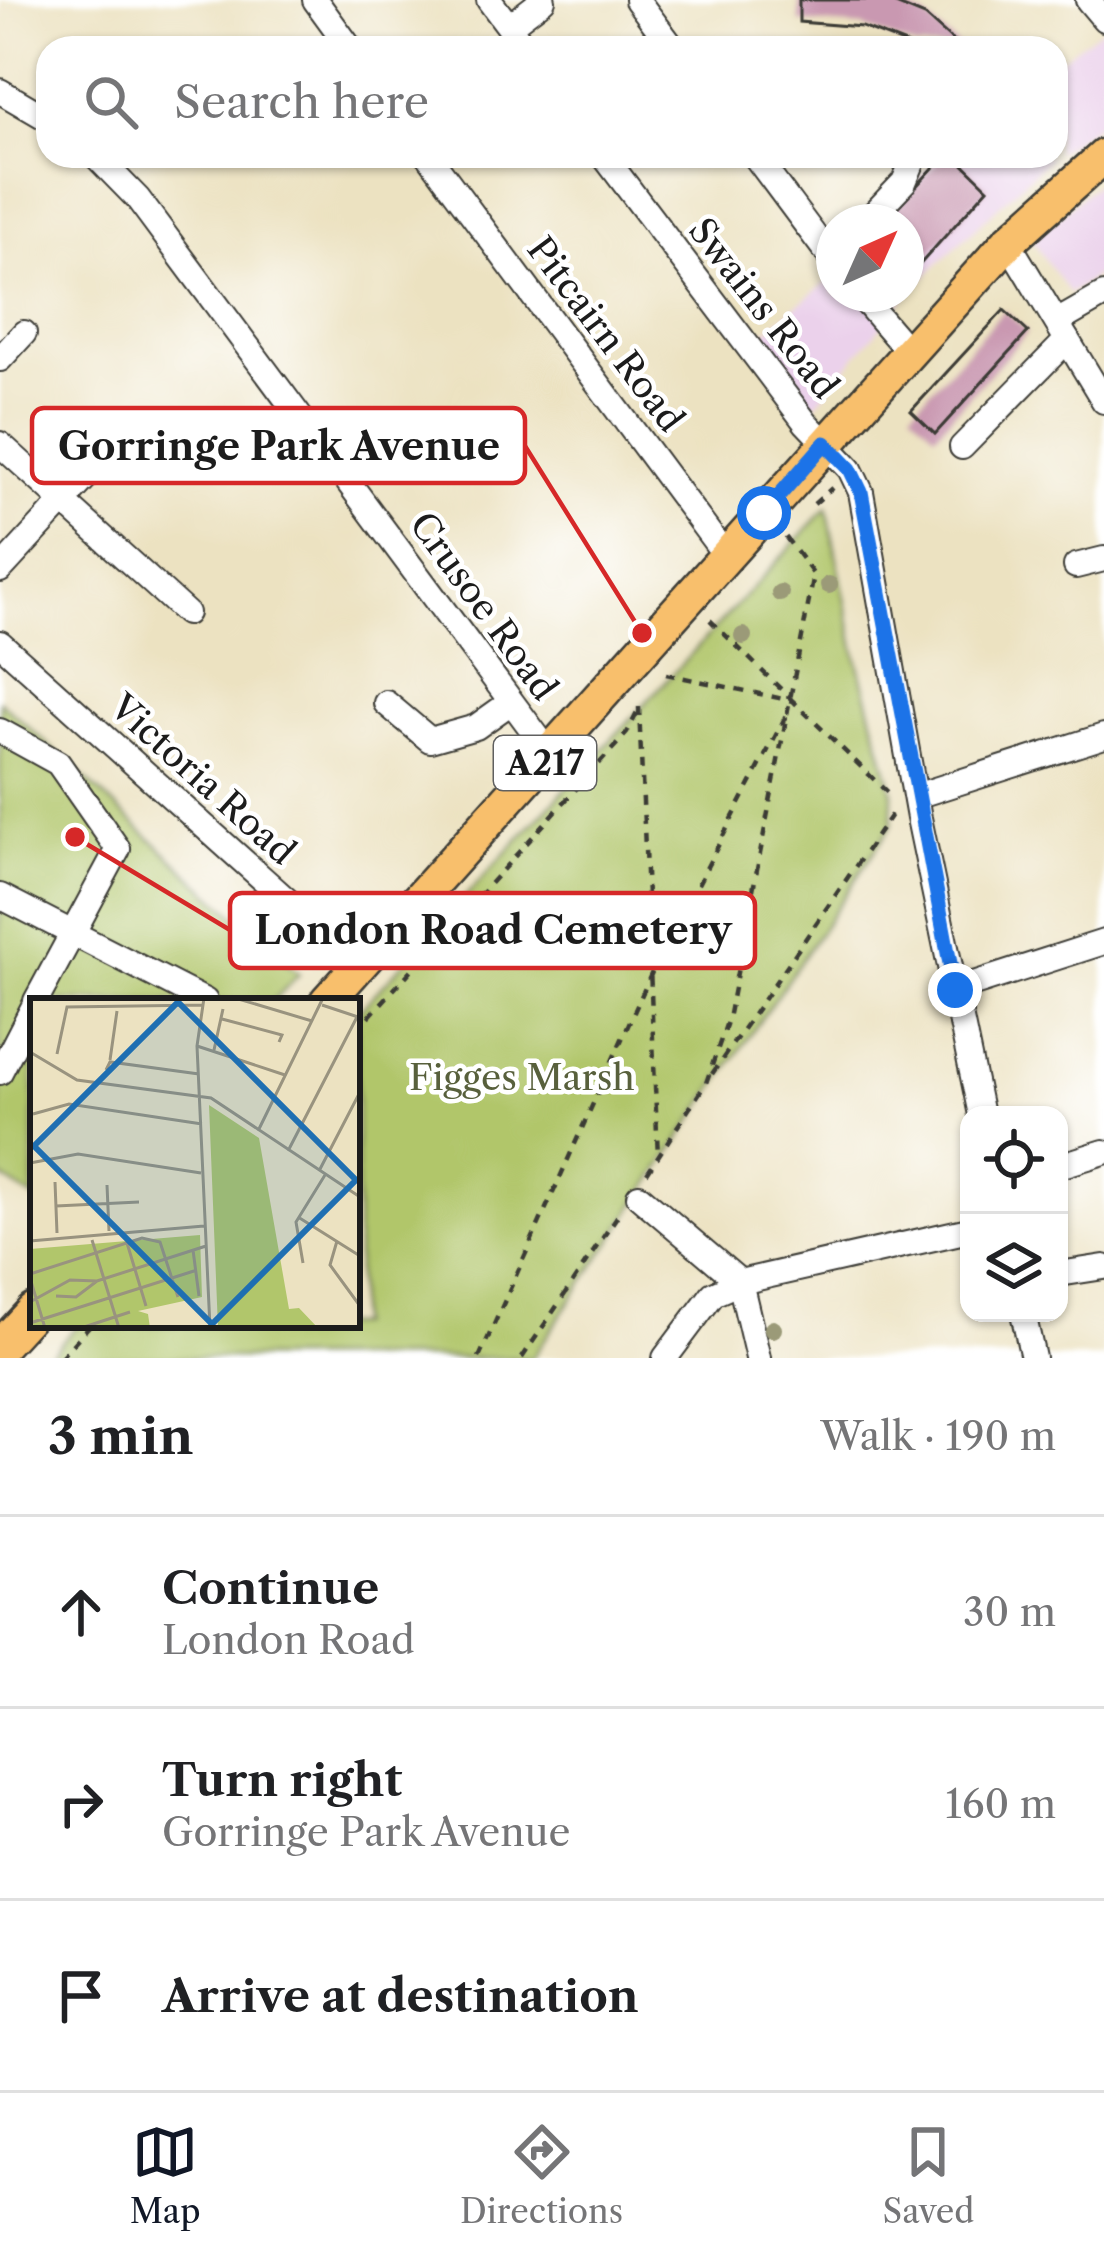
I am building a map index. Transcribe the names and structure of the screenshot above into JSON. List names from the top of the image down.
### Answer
{
  "streets": {
    "main road": ["A217"],
    "street": [
      "Swains Road",
      "Pitcairn Road",
      "Crusoe Road",
      "Victoria Road"
    ]
  },
  "crossings": [
    ["Swains Road", "A217"],
    ["Pitcairn Road", "A217"],
    ["Crusoe Road", "A217"],
    ["A217", "Victoria Road"]
  ],
  "parks": ["Figges Marsh"],
  "places": ["Gorringe Park Avenue", "London Road Cemetery"],
  "north": "top right",
  "page": {
    "search": "Search here",
    "heading": ["3 min", "Walk · 190 m"],
    "list": [
      ["Continue", "London Road", "30 m"],
      ["Turn right", "Gorringe Park Avenue", "160 m"],
      "Arrive at destination"
    ],
    "nav": ["Map", "Directions", "Saved"]
  }
}
